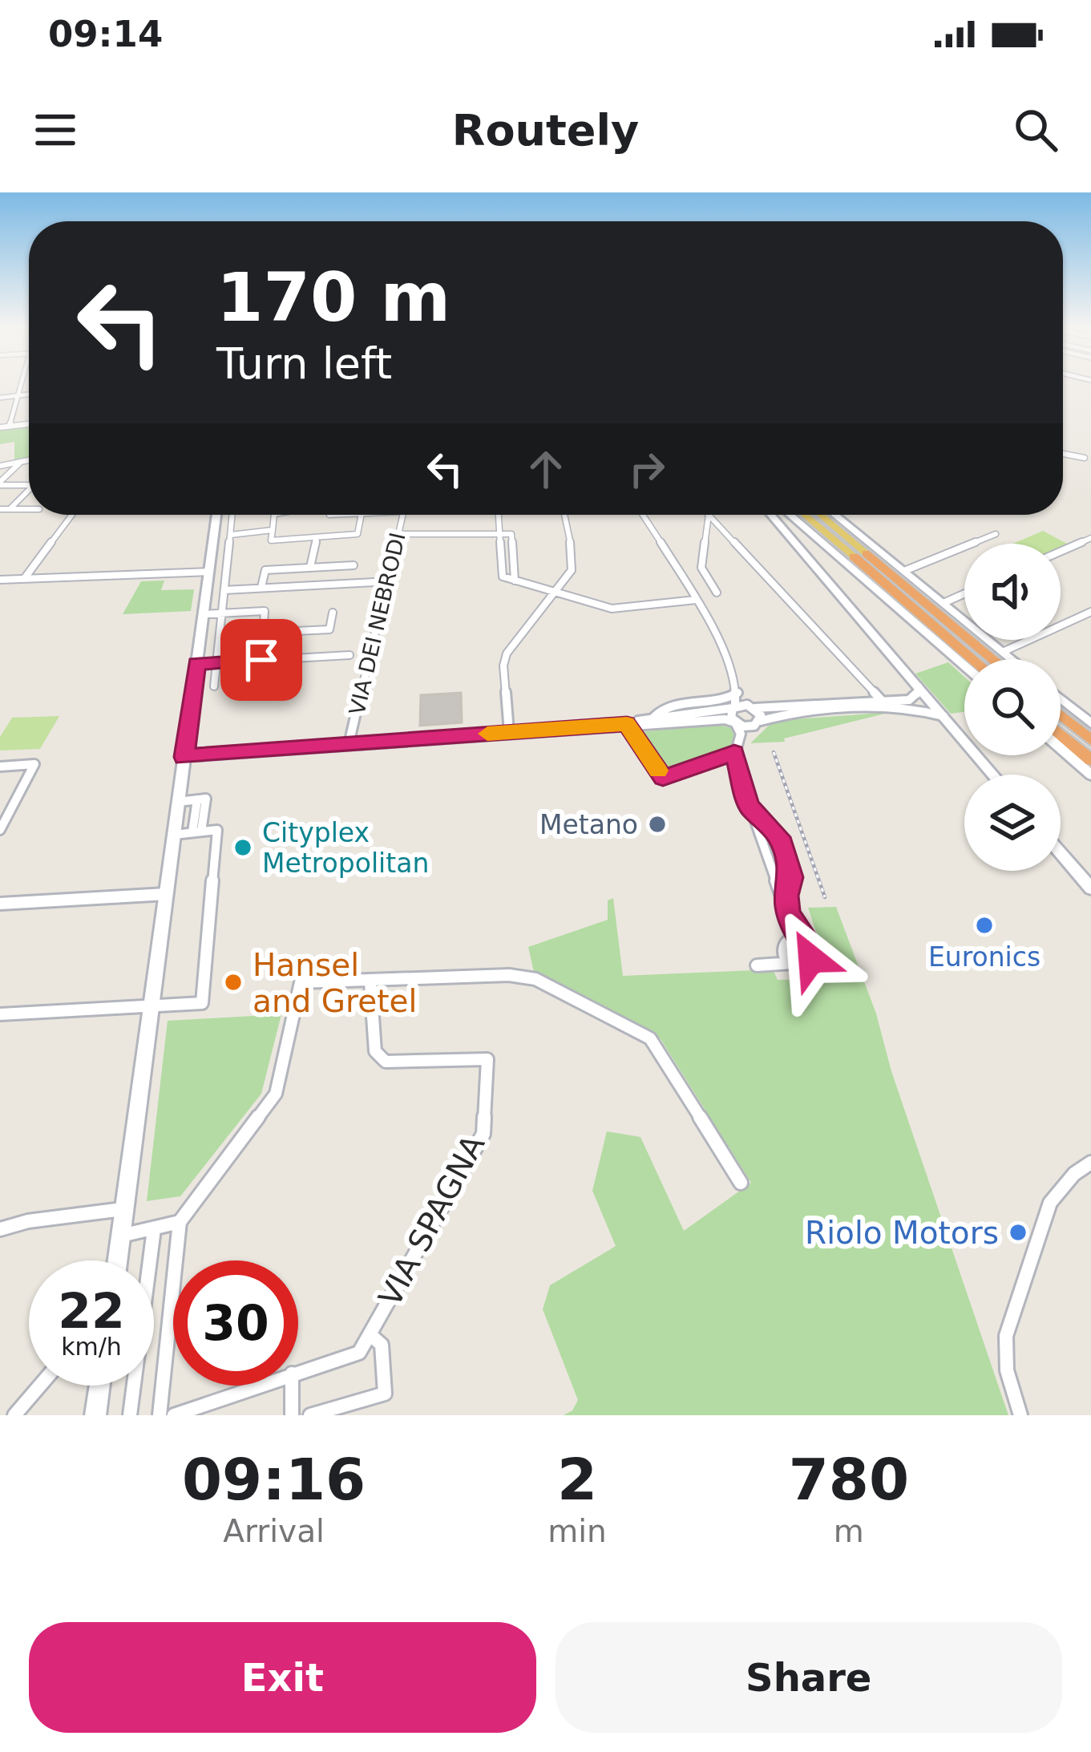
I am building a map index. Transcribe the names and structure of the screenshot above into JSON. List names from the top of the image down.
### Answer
{
  "streets": {
    "street": ["VIA DEI NEBRODI", "VIA SPAGNA"]
  },
  "places": [
    "Metano",
    "Cityplex Metropolitan",
    "Euronics",
    "Hansel and Gretel",
    "Riolo Motors"
  ],
  "page": {
    "status": "09:14",
    "header": "Routely",
    "turn": ["170 m", "Turn left"],
    "speed": "22 km/h",
    "limit": "30",
    "eta": [
      "09:16",
      "Arrival",
      "2",
      "min",
      "780",
      "m"
    ],
    "buttons": ["Exit", "Share"]
  }
}
